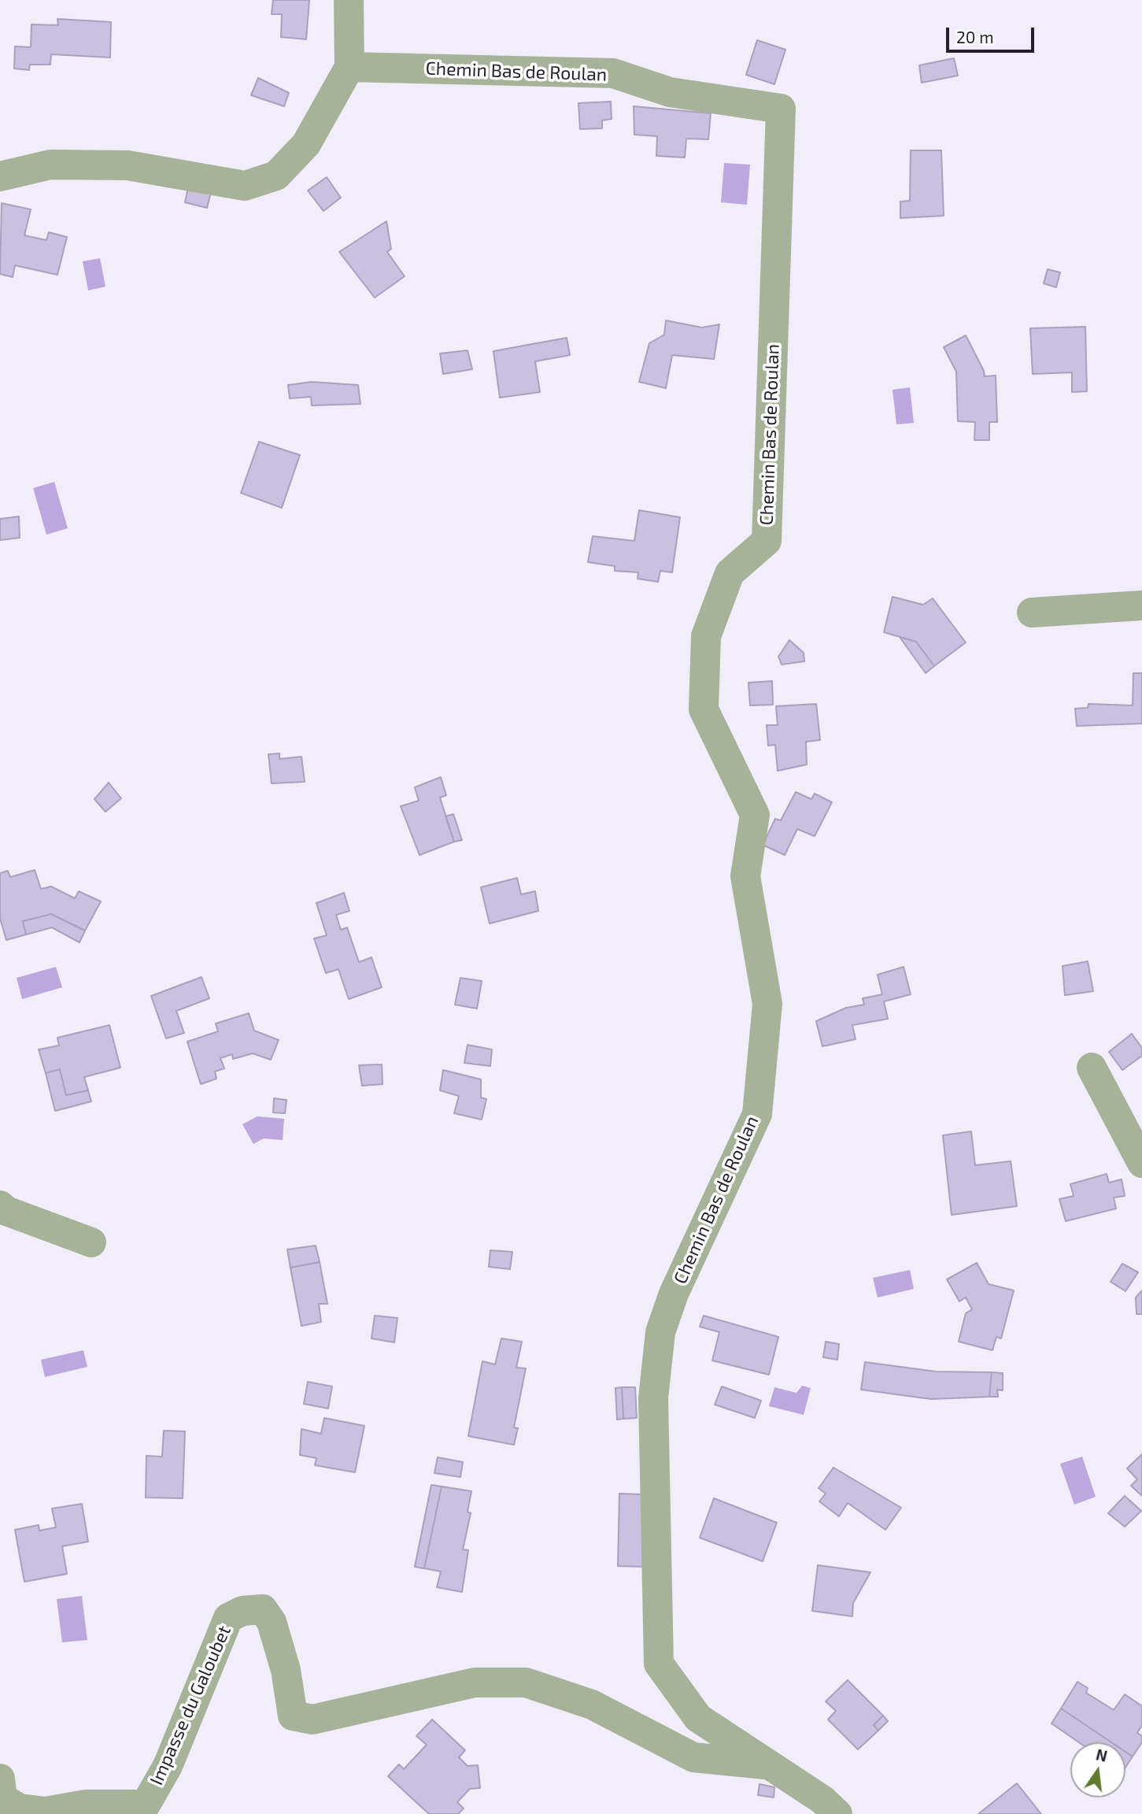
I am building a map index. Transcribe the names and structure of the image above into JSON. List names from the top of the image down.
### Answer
{
  "streets": {
    "street": ["Chemin Bas de Roulan", "Impasse du Galoubet"]
  },
  "crossings": [
    ["Chemin Bas de Roulan", "Impasse du Galoubet"]
  ],
  "scale_bar": "20 m",
  "north": "top"
}
